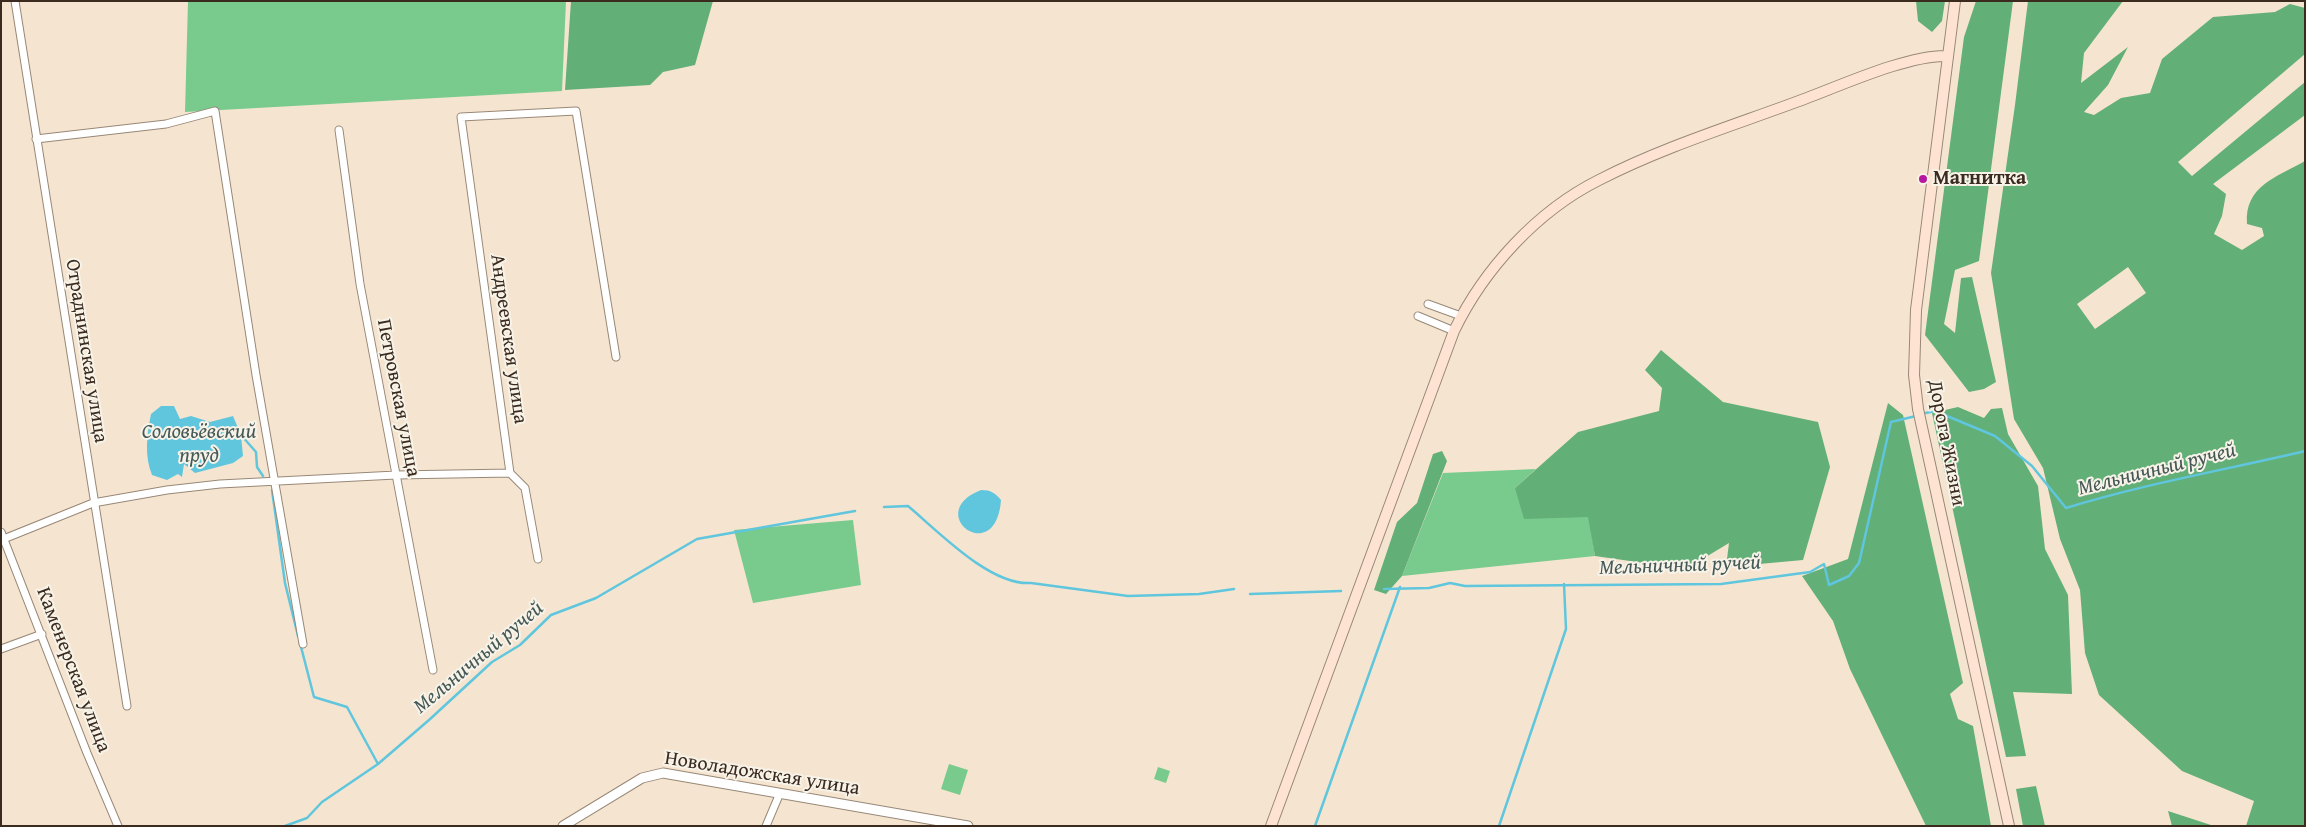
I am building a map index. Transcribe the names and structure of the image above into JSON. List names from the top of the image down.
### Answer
{
  "streets": {
    "main road": ["Дорога Жизни"],
    "street": [
      "Андреевская улица",
      "Отраднинская улица",
      "Петровская улица",
      "Каменерская улица",
      "Новоладожская улица"
    ]
  },
  "water": ["Соловьёвский пруд", "Мельничный ручей"],
  "places": ["Магнитка"]
}
